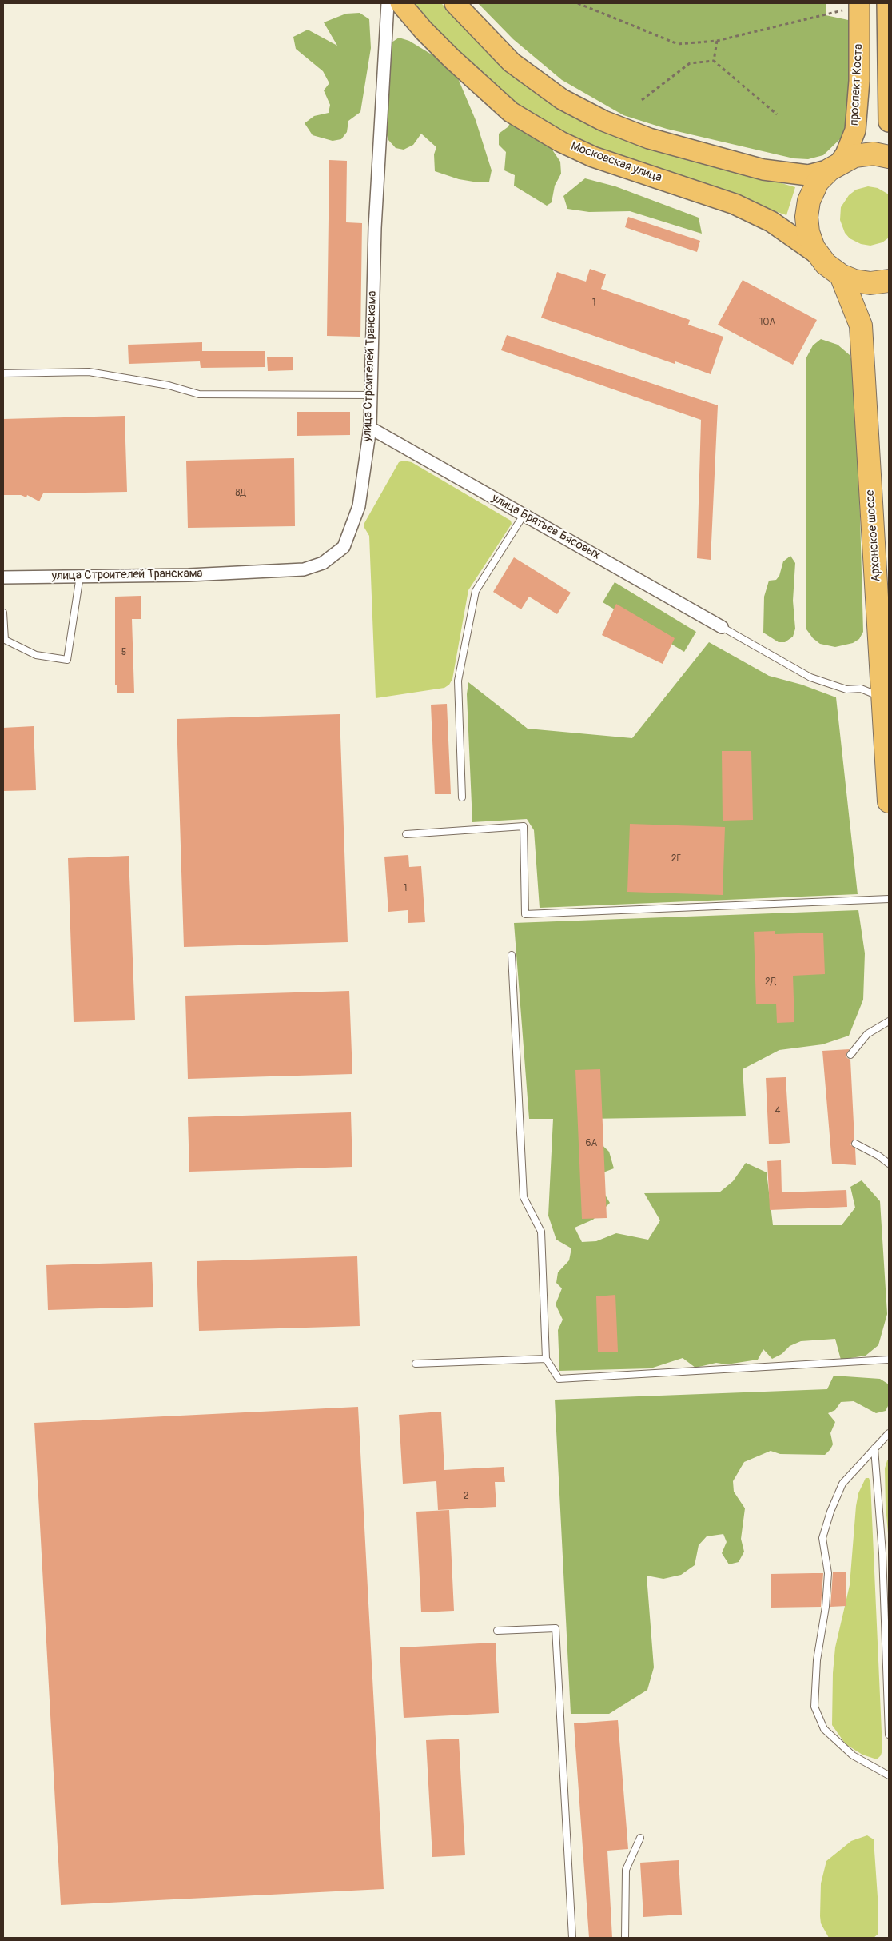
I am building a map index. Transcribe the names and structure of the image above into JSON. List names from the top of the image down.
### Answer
{
  "streets": {
    "highway": ["Архонское шоссе"],
    "main road": ["проспект Коста", "Московская улица"],
    "street": ["улица Строителей Транскама", "улица Брятьев Бясовых"]
  },
  "crossings": [
    ["улица Строителей Транскама", "улица Брятьев Бясовых"]
  ],
  "house_numbers": [
    "1",
    "10А",
    "8Д",
    "5",
    "2Г",
    "1",
    "2Д",
    "4",
    "6А",
    "2"
  ]
}
